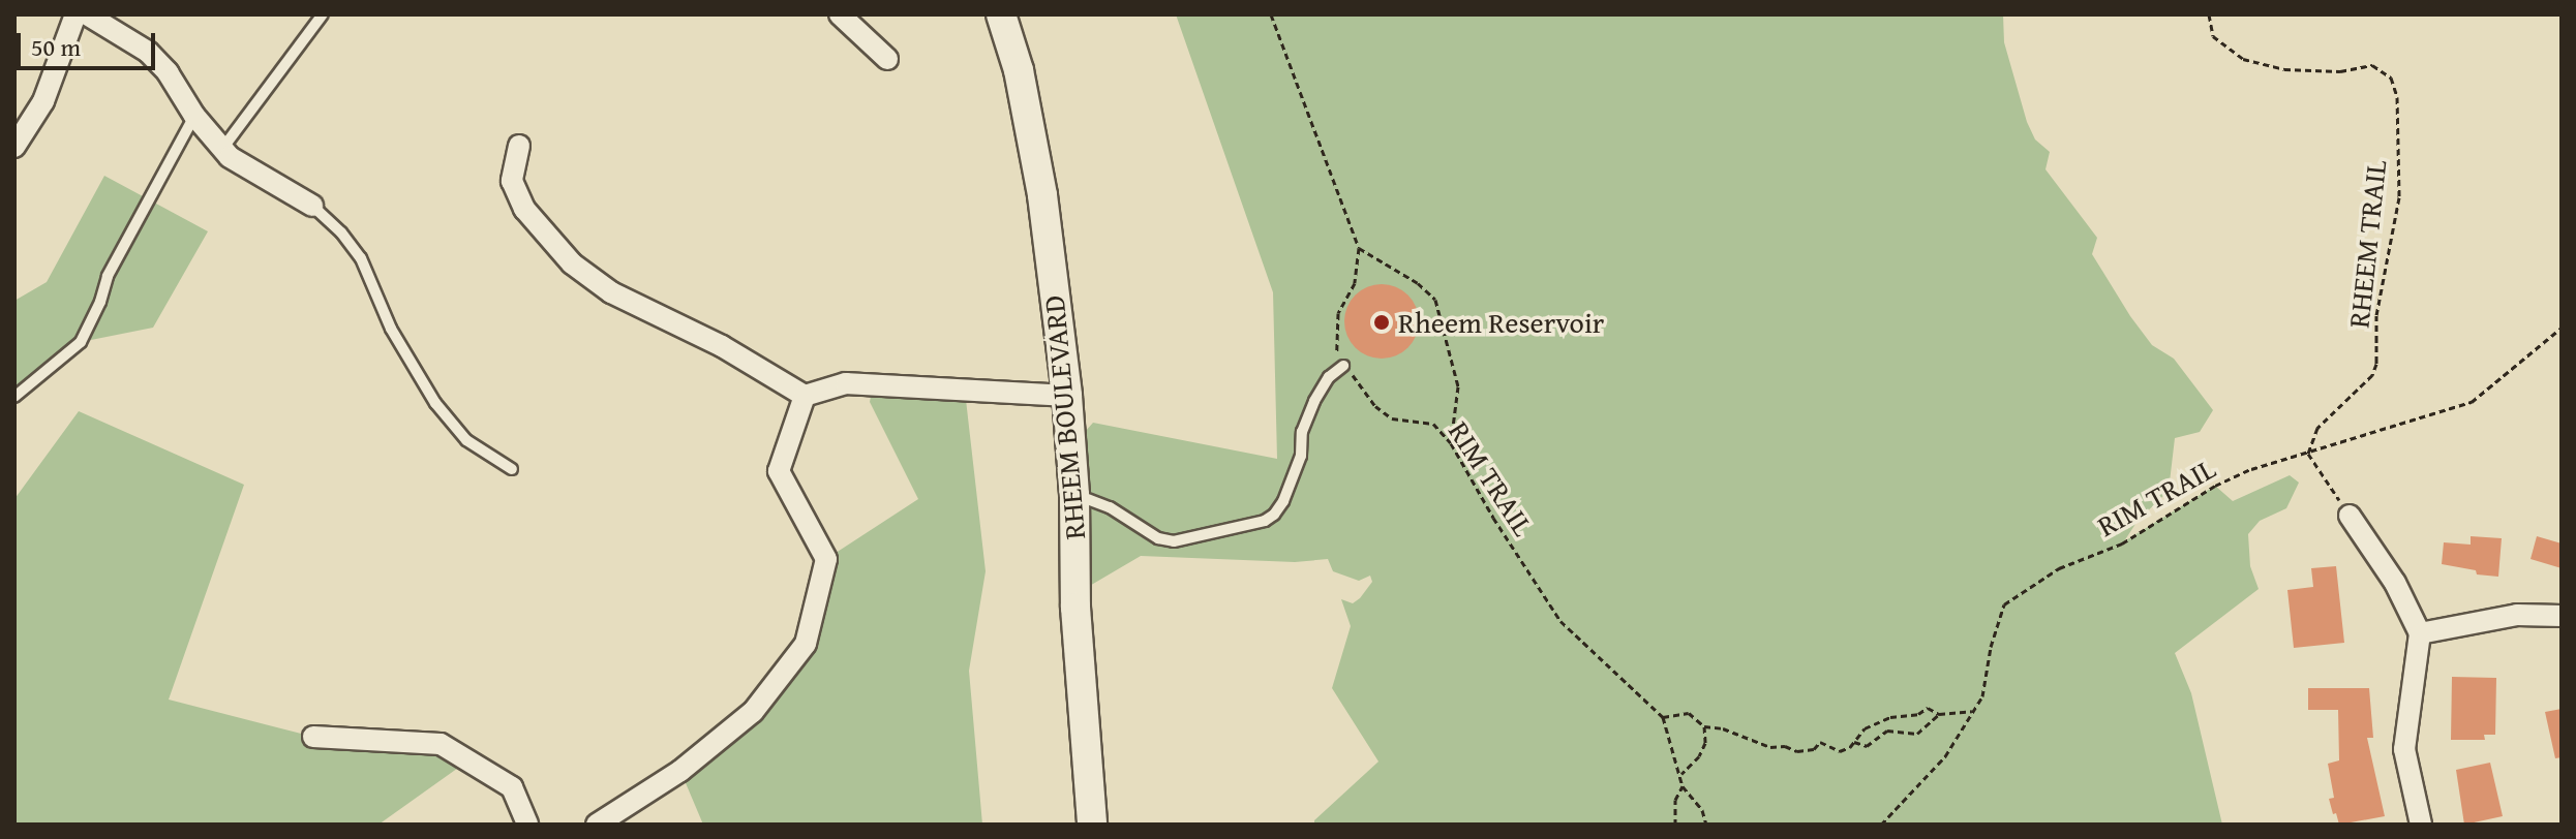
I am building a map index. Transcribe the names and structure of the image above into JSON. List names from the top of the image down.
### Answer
{
  "streets": {
    "street": ["RHEEM BOULEVARD"],
    "path": ["RHEEM TRAIL", "RIM TRAIL"]
  },
  "crossings": [
    ["RHEEM TRAIL", "RIM TRAIL"]
  ],
  "places": ["Rheem Reservoir"],
  "scale_bar": "50 m"
}
